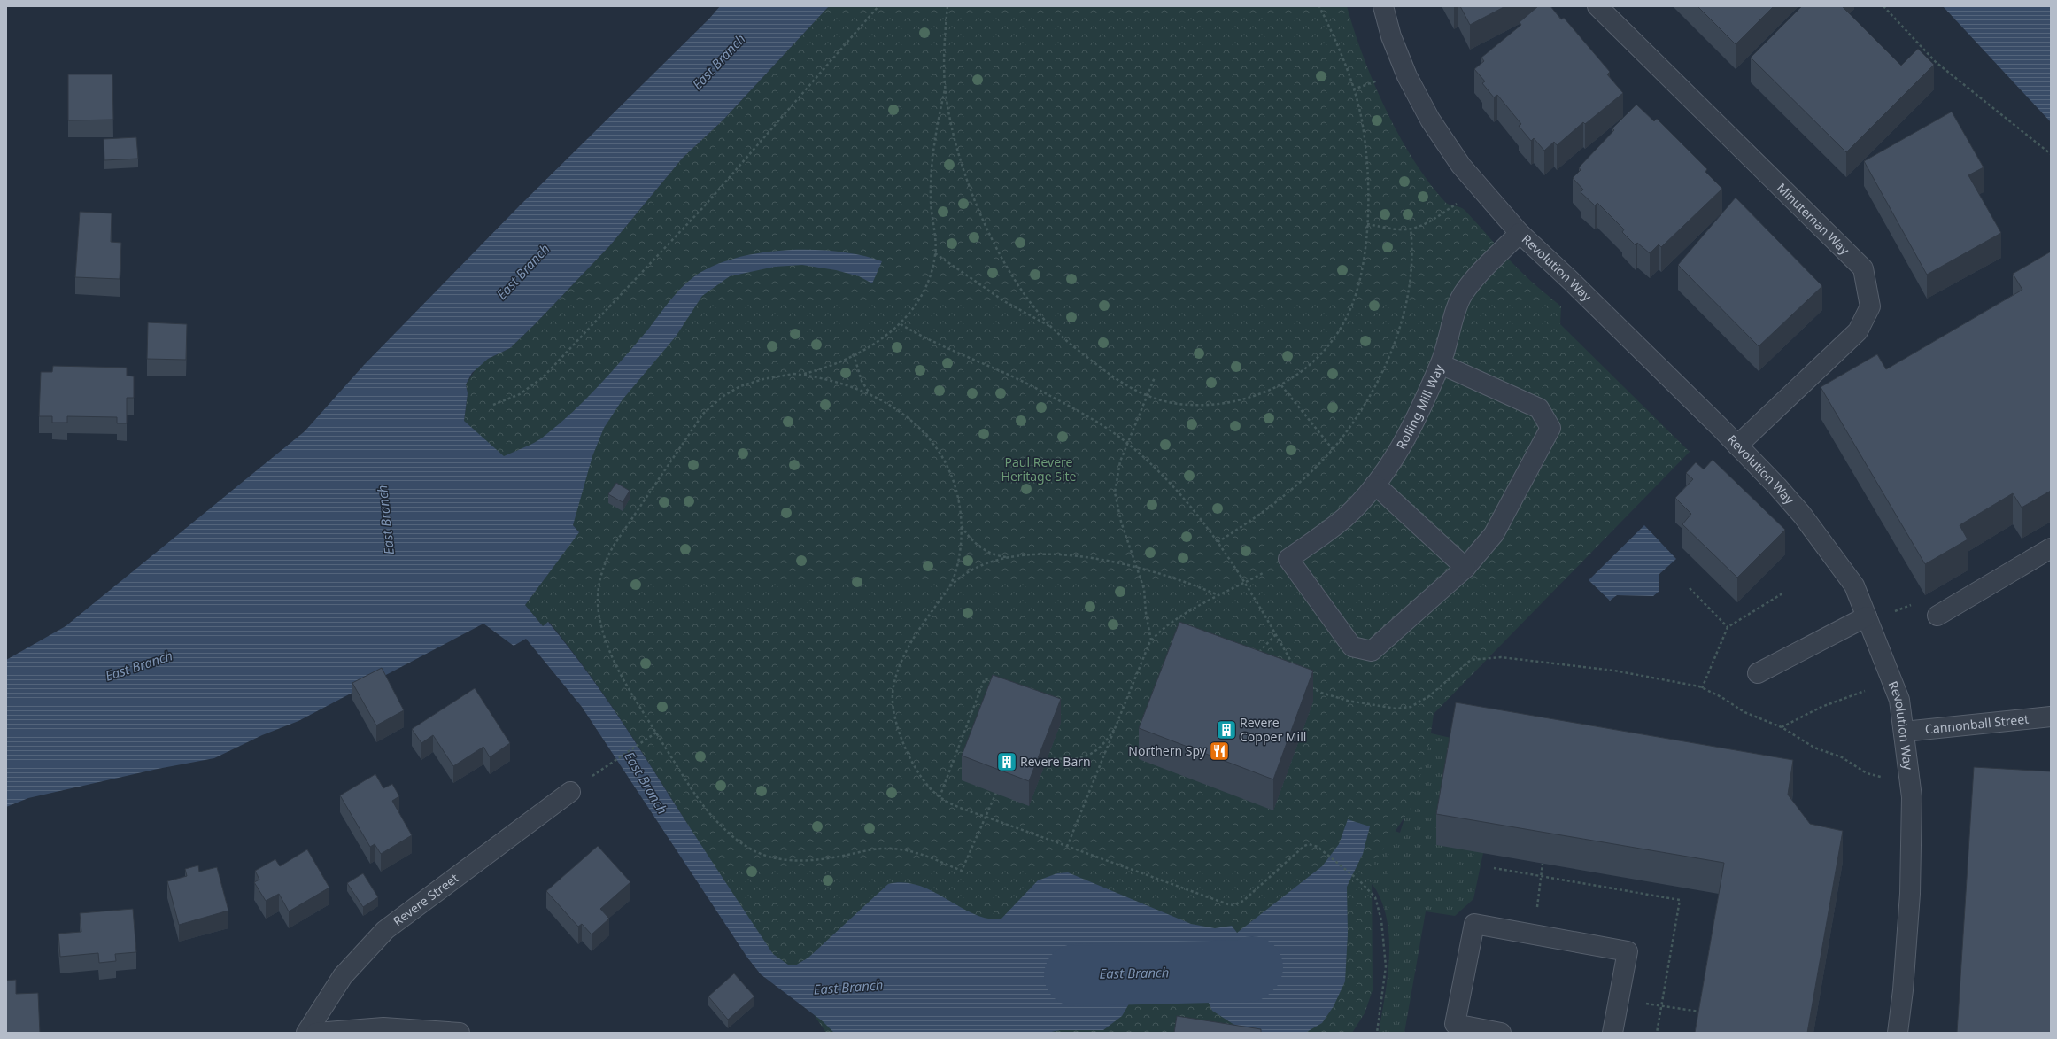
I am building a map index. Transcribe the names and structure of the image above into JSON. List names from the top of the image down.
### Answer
{
  "streets": {
    "street": [
      "Minuteman Way",
      "Revolution Way",
      "Rolling Mill Way",
      "Cannonball Street",
      "Revere Street"
    ]
  },
  "crossings": [
    ["Minuteman Way", "Revolution Way"],
    ["Revolution Way", "Rolling Mill Way"],
    ["Revolution Way", "Cannonball Street"]
  ],
  "water": ["East Branch"],
  "parks": ["Paul Revere Heritage Site"],
  "places": {
    "building": ["Revere Copper Mill", "Revere Barn"],
    "restaurant": ["Northern Spy"]
  }
}
